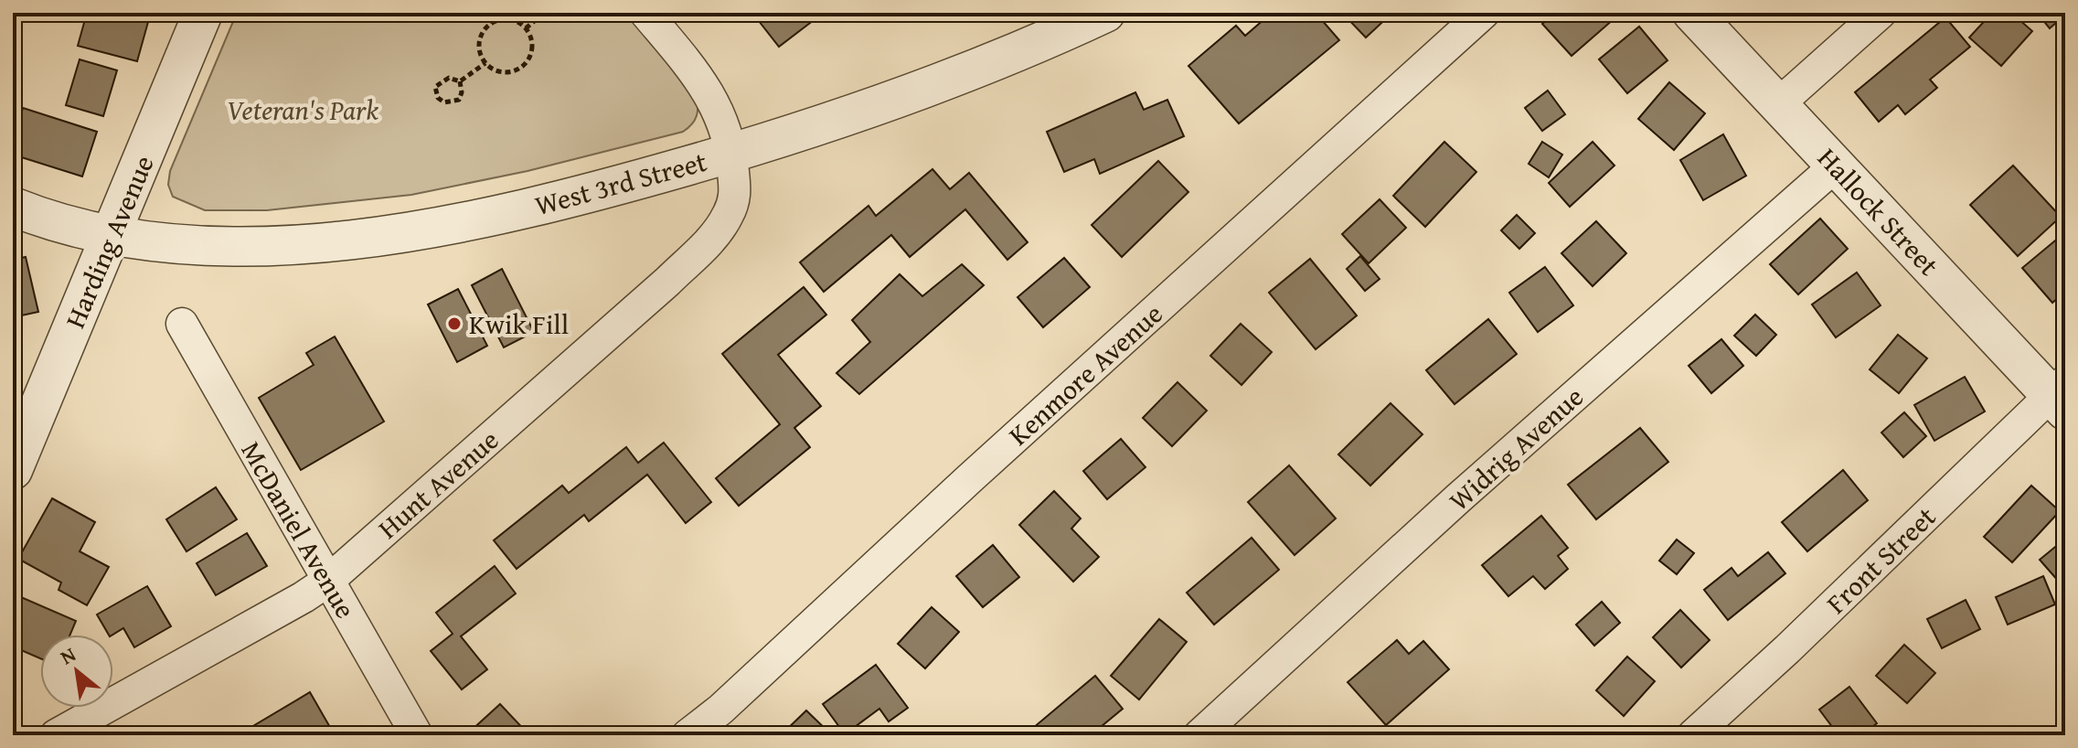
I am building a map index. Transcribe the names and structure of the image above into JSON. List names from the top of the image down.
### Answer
{
  "streets": {
    "street": [
      "West 3rd Street",
      "Hallock Street",
      "Harding Avenue",
      "Kenmore Avenue",
      "Widrig Avenue",
      "Hunt Avenue",
      "McDaniel Avenue",
      "Front Street"
    ]
  },
  "crossings": [
    ["West 3rd Street", "Harding Avenue"],
    ["West 3rd Street", "Hunt Avenue"],
    ["Hallock Street", "Widrig Avenue"],
    ["Hallock Street", "Front Street"],
    ["Hunt Avenue", "McDaniel Avenue"]
  ],
  "parks": ["Veteran's Park"],
  "places": ["Kwik Fill"],
  "north": "top left"
}
